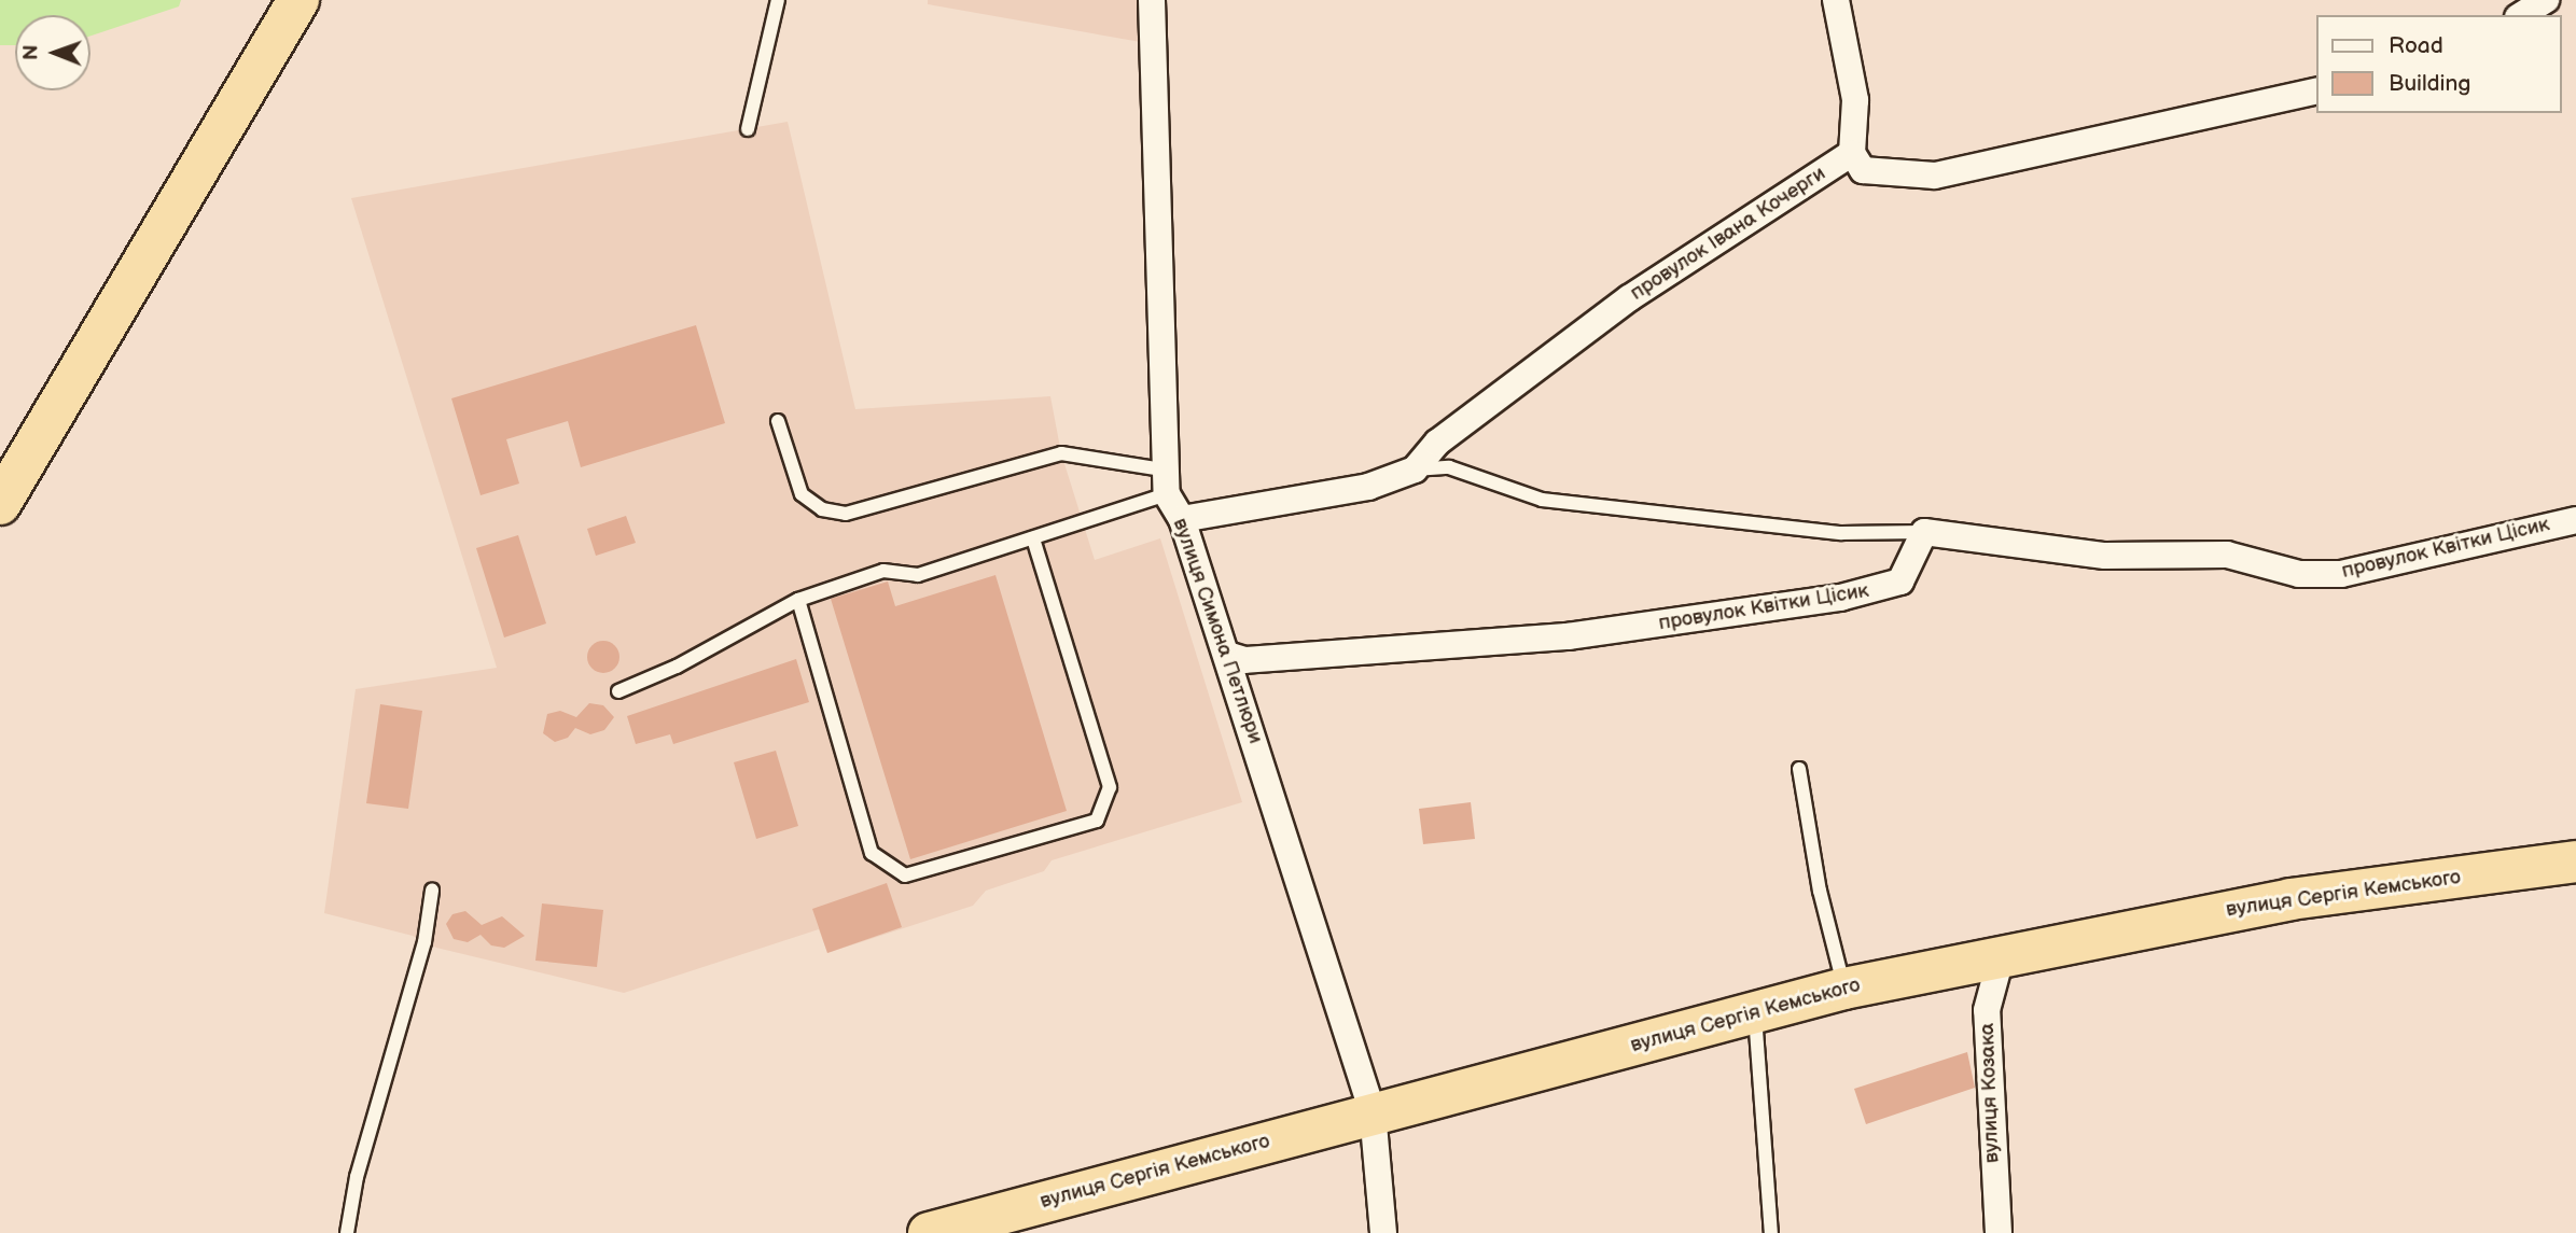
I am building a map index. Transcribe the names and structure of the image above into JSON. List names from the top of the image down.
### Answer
{
  "streets": {
    "highway": ["вулиця Сергія Кемського"],
    "street": [
      "провулок Івана Кочерги",
      "провулок Квітки Цісик",
      "вулиця Симона Петлюри",
      "вулиця Козака"
    ]
  },
  "crossings": [
    ["провулок Івана Кочерги", "вулиця Симона Петлюри"],
    ["провулок Квітки Цісик", "вулиця Симона Петлюри"],
    ["вулиця Симона Петлюри", "вулиця Сергія Кемського"],
    ["вулиця Сергія Кемського", "вулиця Козака"]
  ],
  "legend": ["Road", "Building"],
  "north": "left"
}
